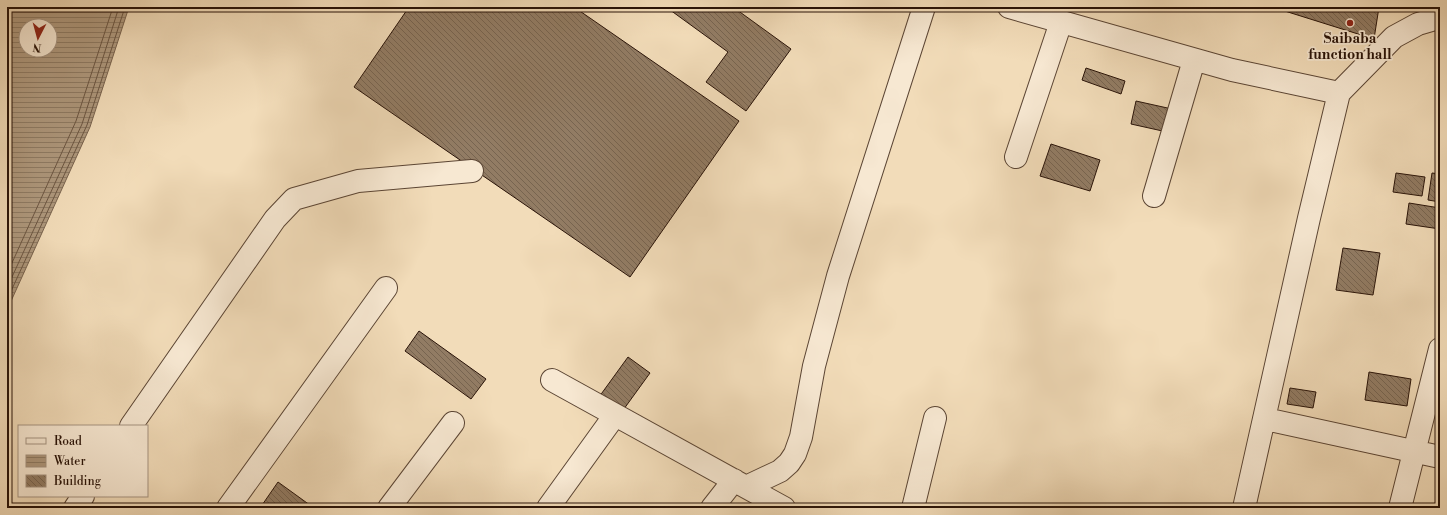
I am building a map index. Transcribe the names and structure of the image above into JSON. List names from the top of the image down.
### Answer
{
  "places": ["Saibaba function hall"],
  "legend": ["Road", "Water", "Building"],
  "north": "bottom"
}
